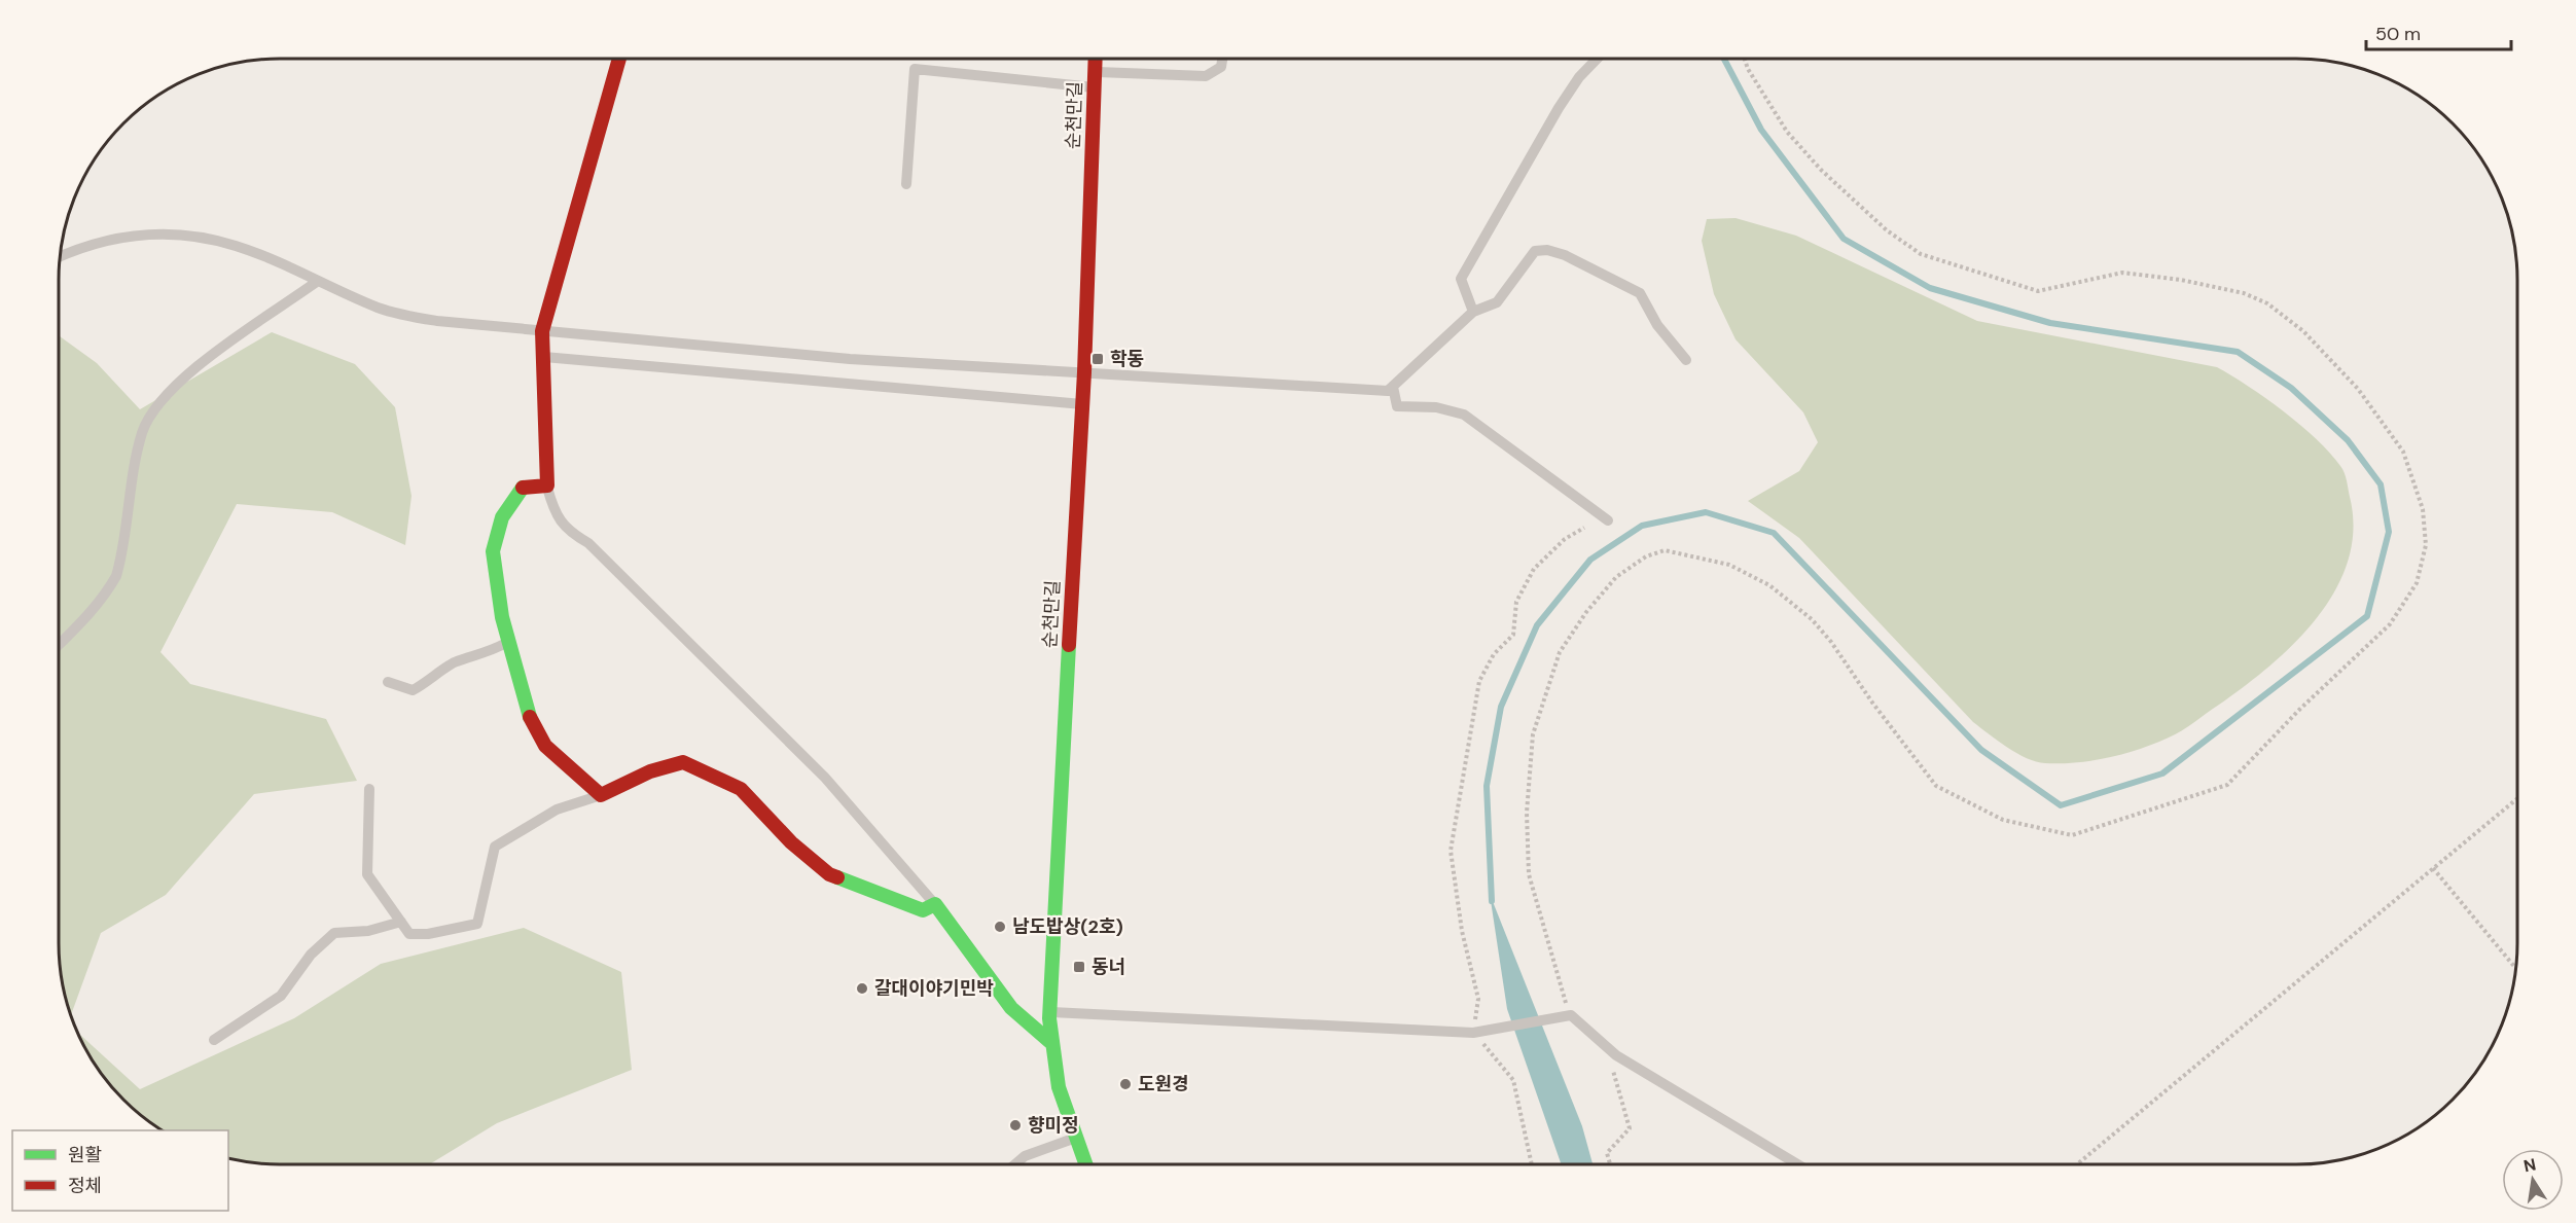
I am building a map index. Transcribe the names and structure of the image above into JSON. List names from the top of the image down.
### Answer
{
  "streets": {
    "street": ["순천만길"]
  },
  "places": {
    "transit": ["학동", "동너"],
    "other": [
      "남도밥상(2호)",
      "갈대이야기민박",
      "도원경",
      "향미정"
    ]
  },
  "legend": ["원활", "정체"],
  "scale_bar": "50 m",
  "north": "top"
}
